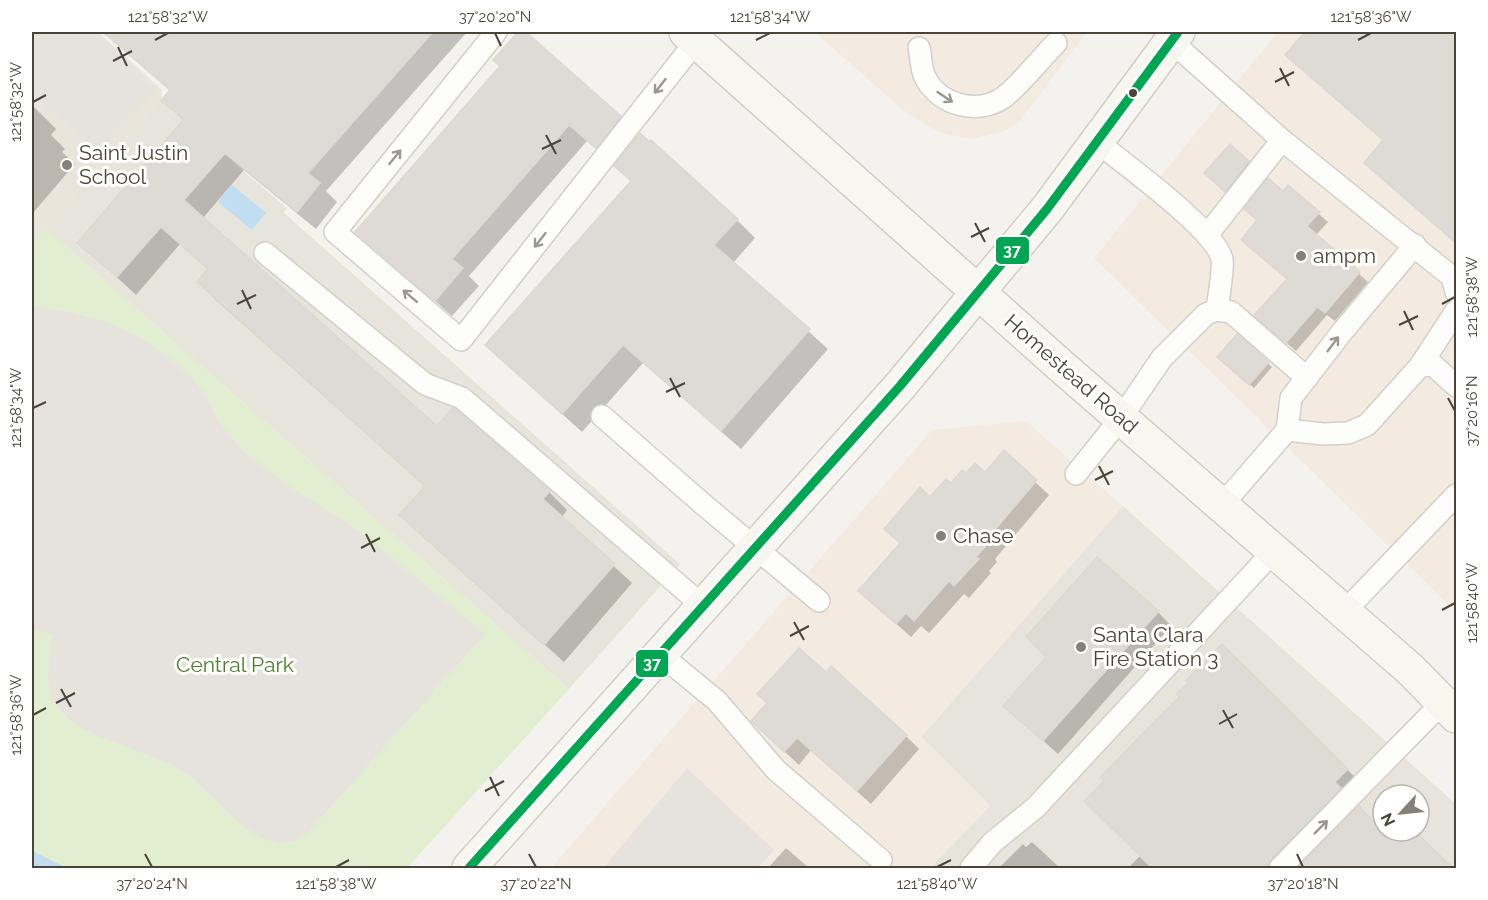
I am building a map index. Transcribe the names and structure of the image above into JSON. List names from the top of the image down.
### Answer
{
  "streets": {
    "main road": ["Homestead Road"]
  },
  "parks": ["Central Park"],
  "places": [
    "Saint Justin School",
    "ampm",
    "Chase",
    "Santa Clara Fire Station 3"
  ],
  "lines": ["transit line 37"],
  "north": "bottom left",
  "coordinates": [
    "121°58'32\"W",
    "37°20'20\"N",
    "121°58'34\"W",
    "121°58'36\"W",
    "121°58'38\"W",
    "37°20'16\"N",
    "121°58'40\"W",
    "37°20'24\"N",
    "37°20'22\"N",
    "37°20'18\"N"
  ]
}
